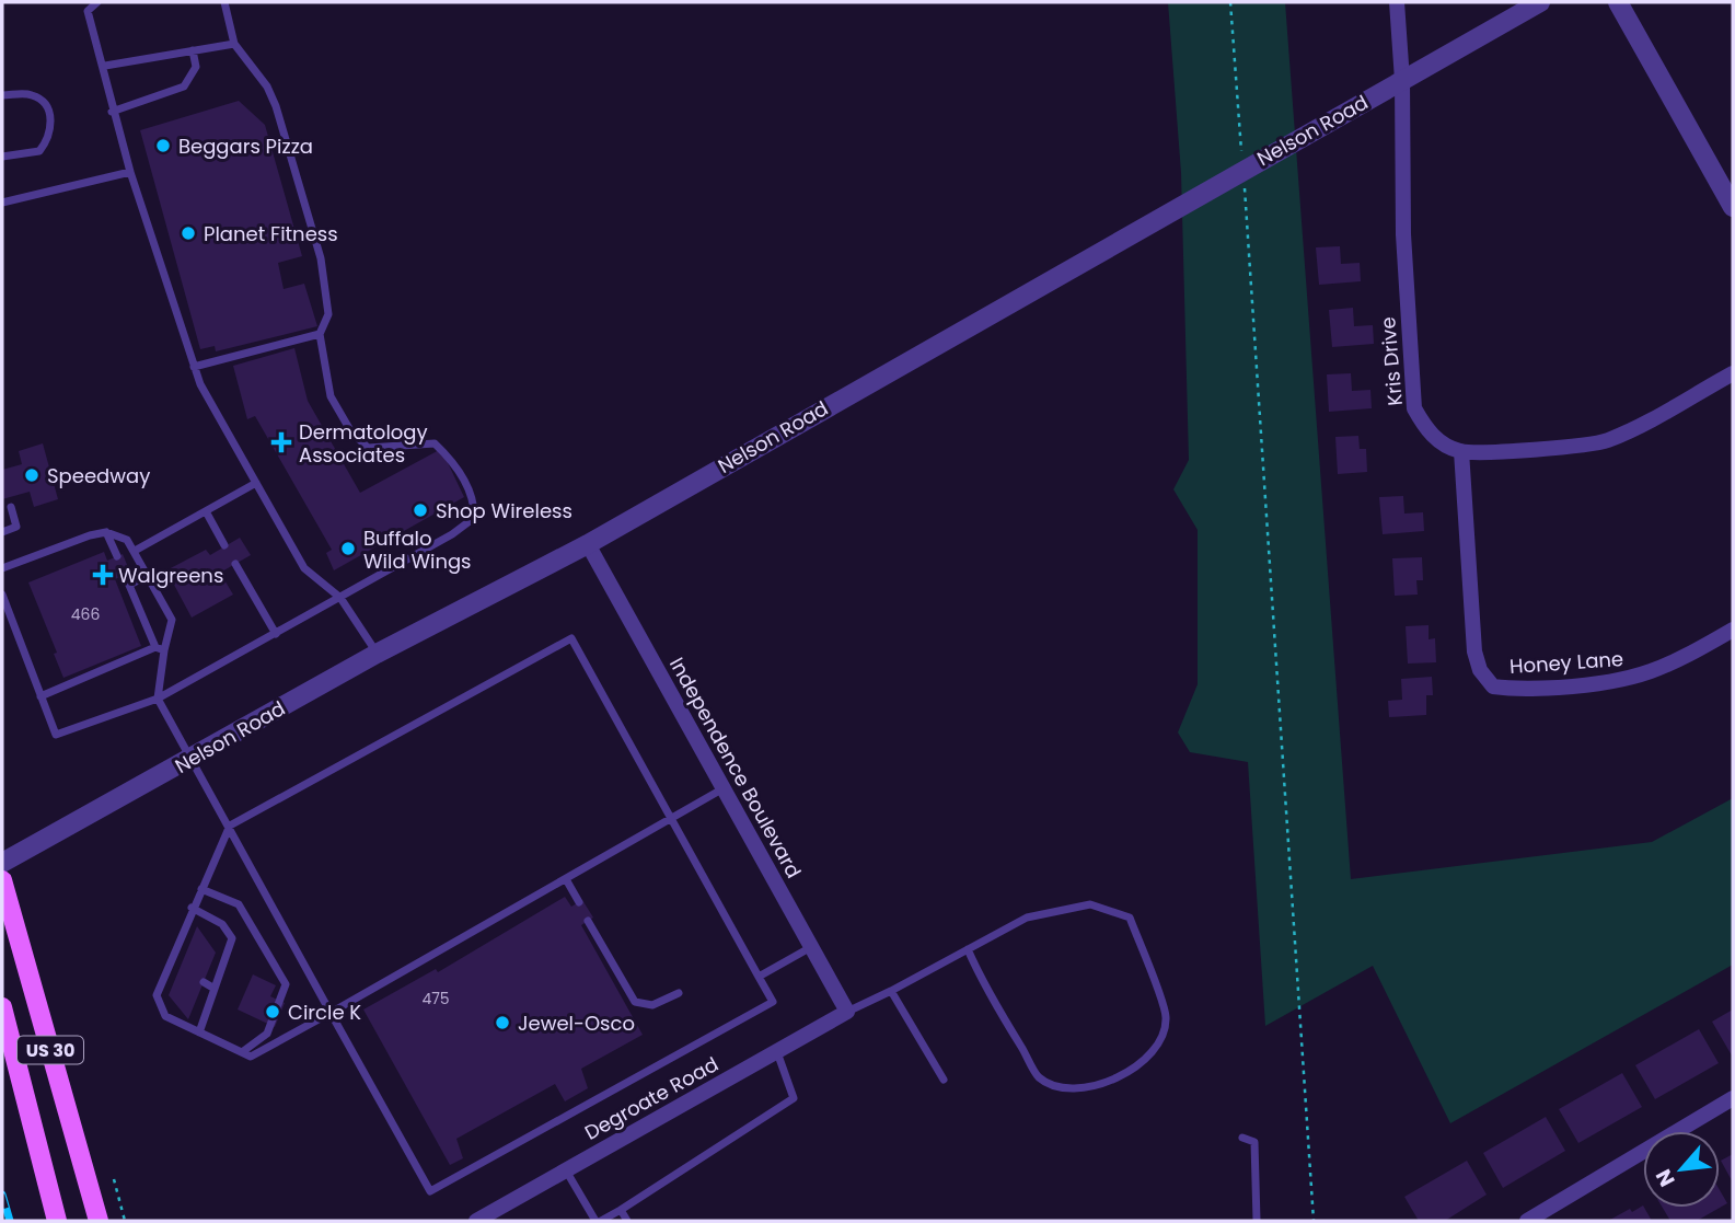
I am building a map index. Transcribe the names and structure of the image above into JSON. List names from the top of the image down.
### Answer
{
  "streets": {
    "main road": ["US 30"],
    "street": [
      "Nelson Road",
      "Kris Drive",
      "Honey Lane",
      "Independence Boulevard",
      "Degroate Road"
    ]
  },
  "crossings": [
    ["Nelson Road", "Kris Drive"],
    ["Nelson Road", "Independence Boulevard"],
    ["Kris Drive", "Honey Lane"],
    ["Independence Boulevard", "Degroate Road"]
  ],
  "places": {
    "other": [
      "Beggars Pizza",
      "Planet Fitness",
      "Speedway",
      "Shop Wireless",
      "Buffalo Wild Wings",
      "Circle K",
      "Jewel-Osco"
    ],
    "health": ["Dermatology Associates", "Walgreens"]
  },
  "house_numbers": ["466", "475"],
  "north": "bottom left"
}
